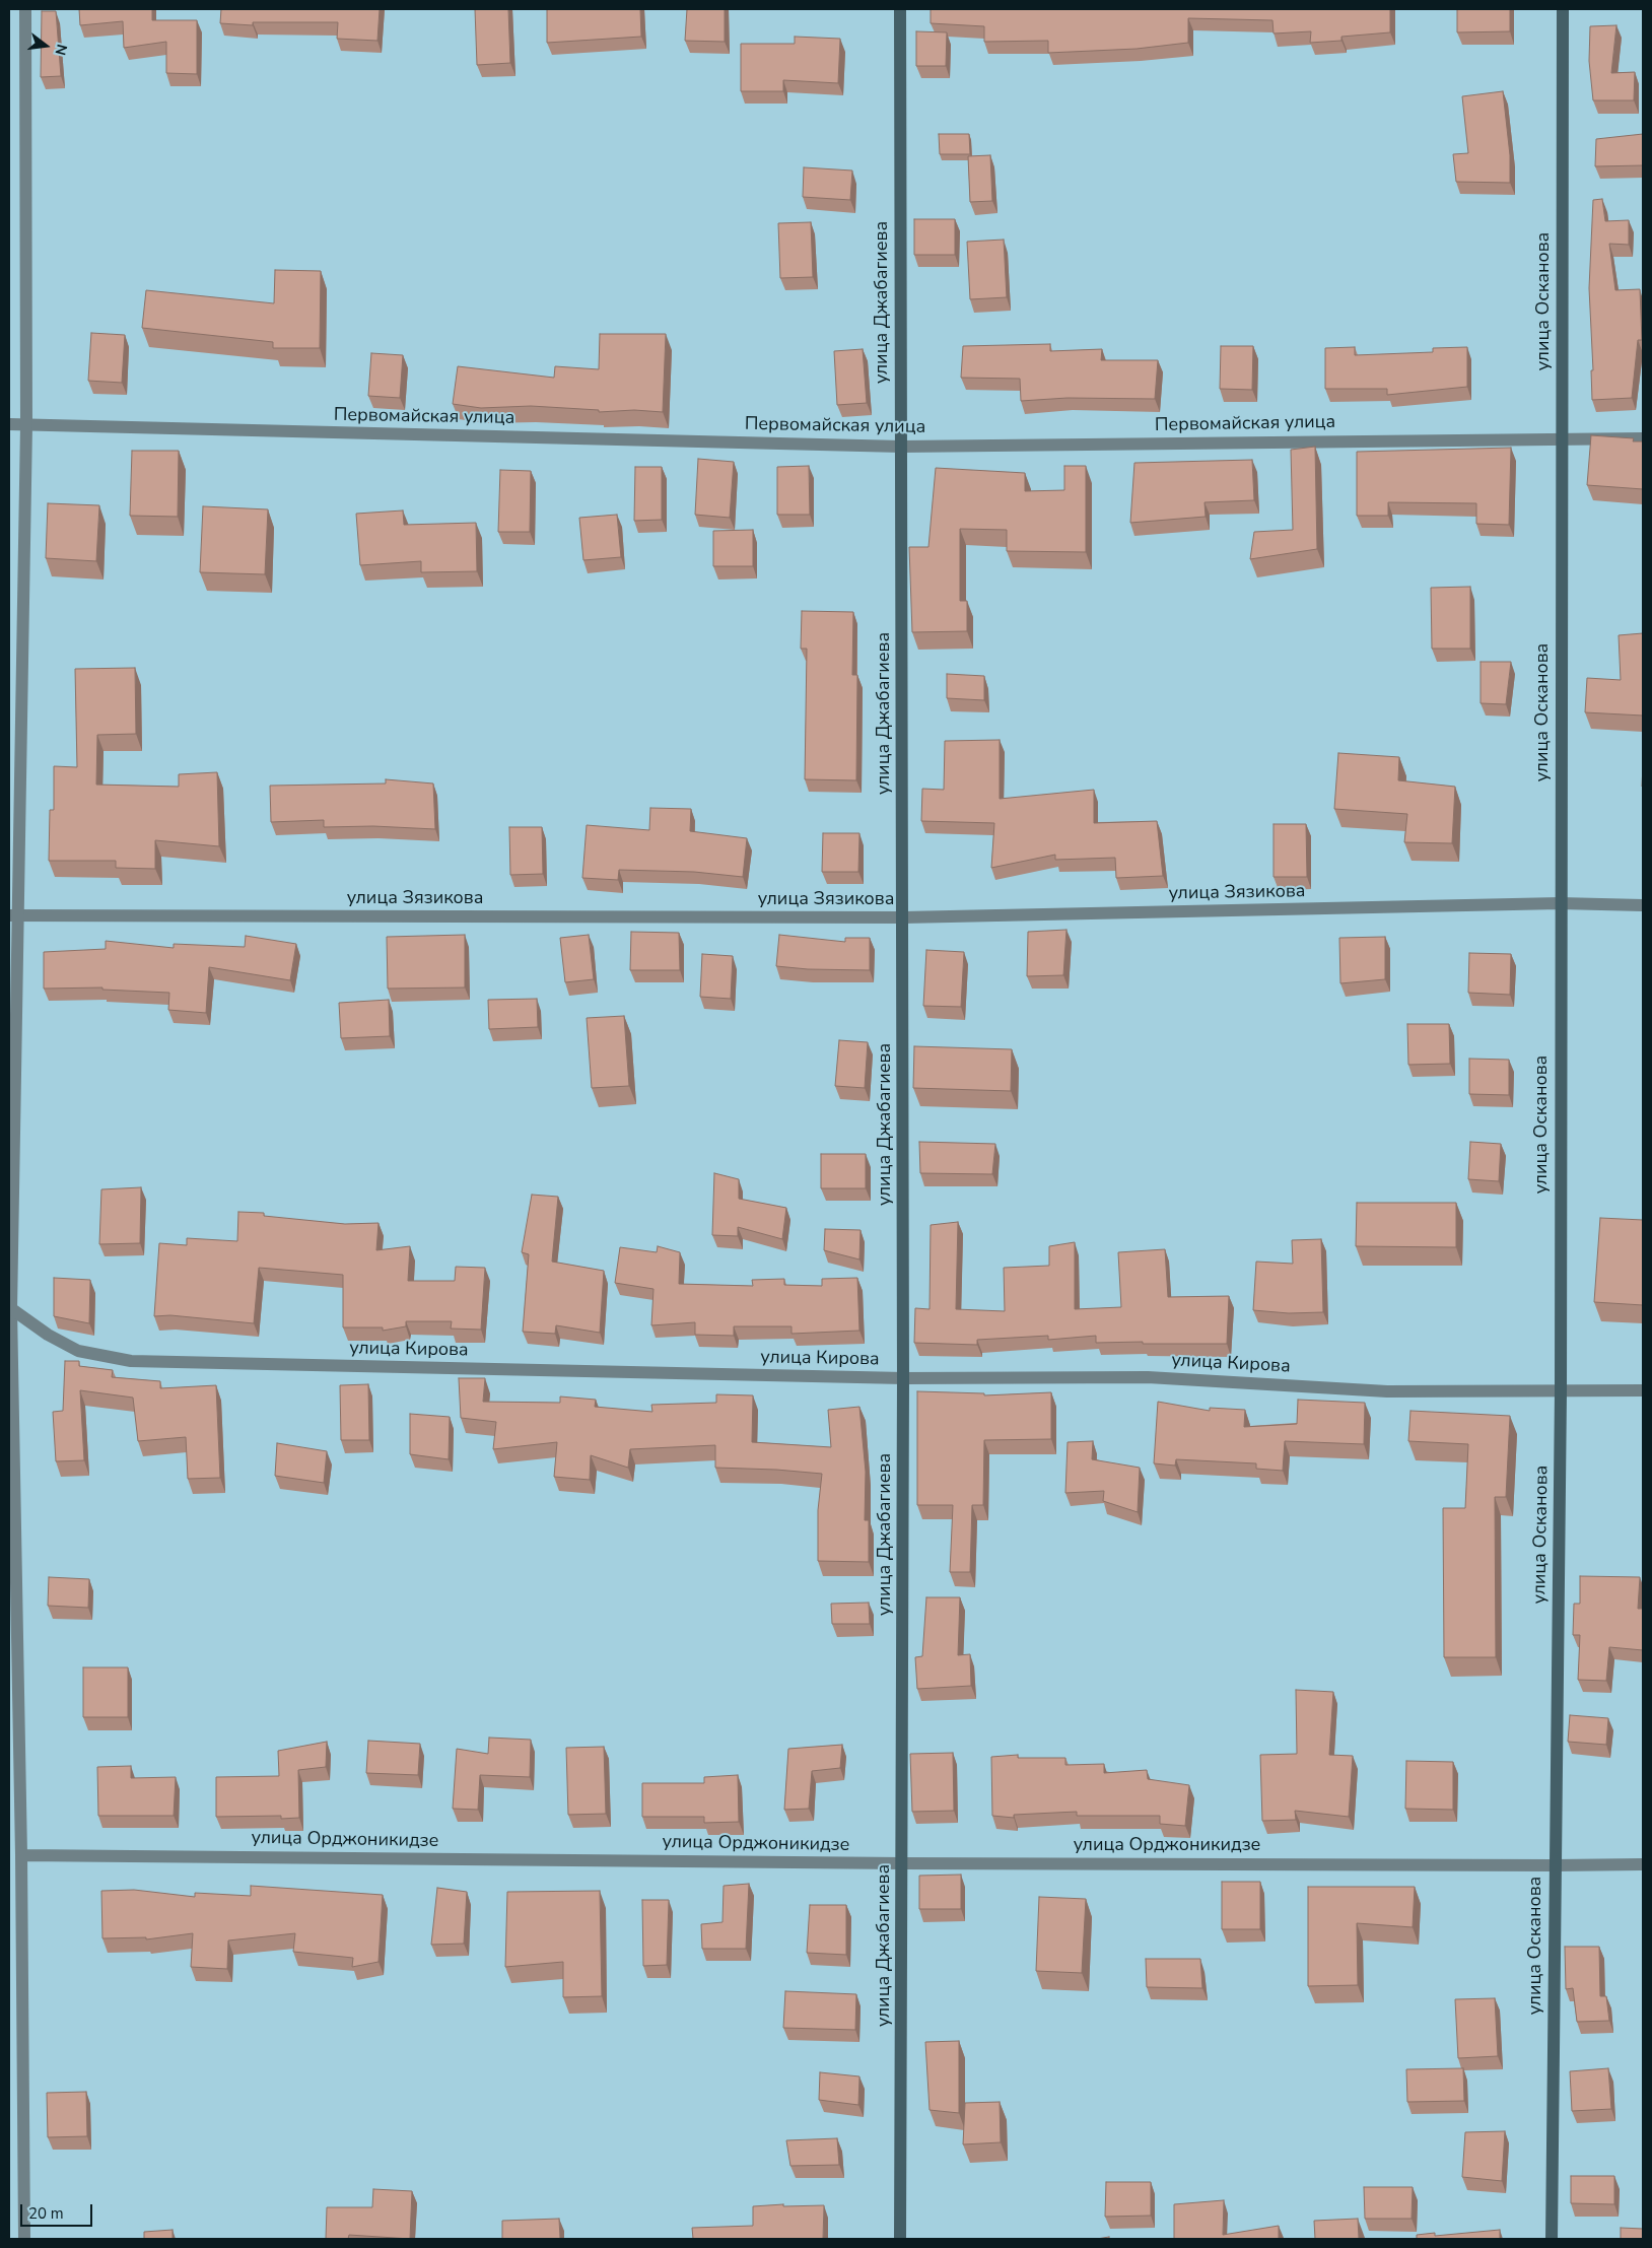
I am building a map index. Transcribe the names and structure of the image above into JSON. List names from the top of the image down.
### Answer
{
  "streets": {
    "main road": ["улица Осканова", "улица Джабагиева"],
    "street": [
      "Первомайская улица",
      "улица Зязикова",
      "улица Кирова",
      "улица Орджоникидзе"
    ]
  },
  "crossings": [
    ["улица Осканова", "Первомайская улица"],
    ["улица Осканова", "улица Зязикова"],
    ["улица Осканова", "улица Кирова"],
    ["улица Осканова", "улица Орджоникидзе"],
    ["улица Джабагиева", "Первомайская улица"],
    ["улица Джабагиева", "улица Зязикова"],
    ["улица Джабагиева", "улица Кирова"],
    ["улица Джабагиева", "улица Орджоникидзе"]
  ],
  "scale_bar": "20 m",
  "north": "right"
}
